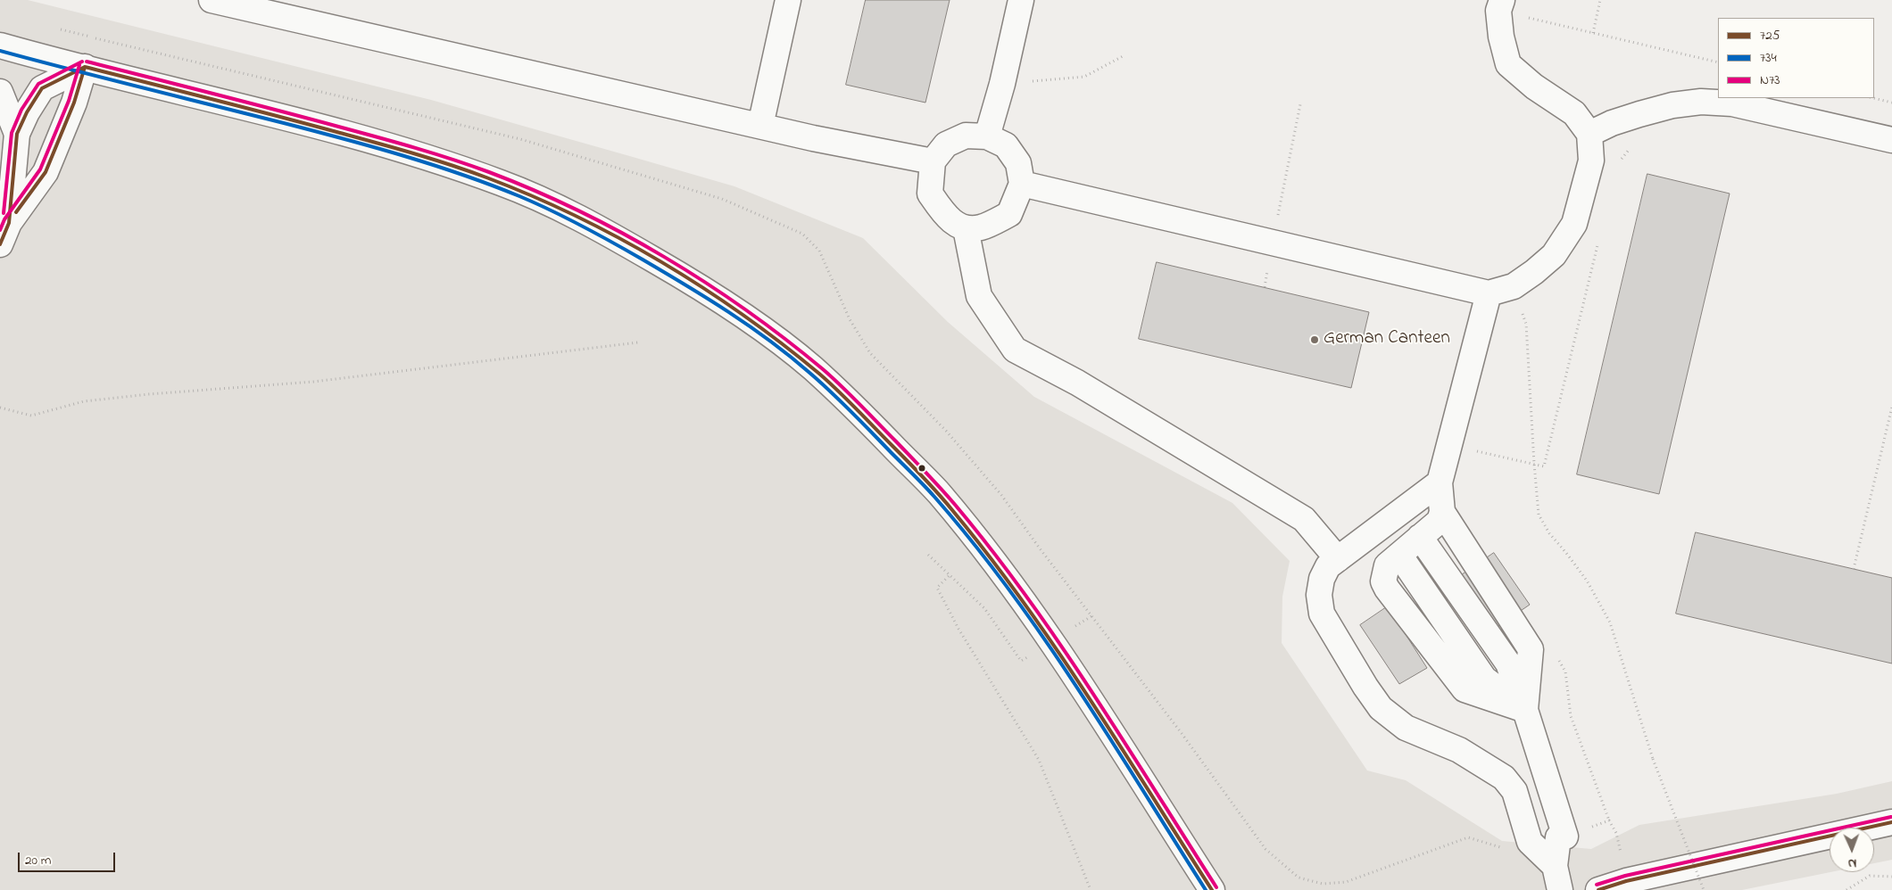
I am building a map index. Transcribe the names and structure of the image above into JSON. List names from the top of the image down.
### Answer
{
  "places": ["German Canteen"],
  "lines": ["transit line 734", "transit line N73", "transit line 725"],
  "legend": ["725", "734", "N73"],
  "scale_bar": "20 m",
  "north": "bottom"
}
